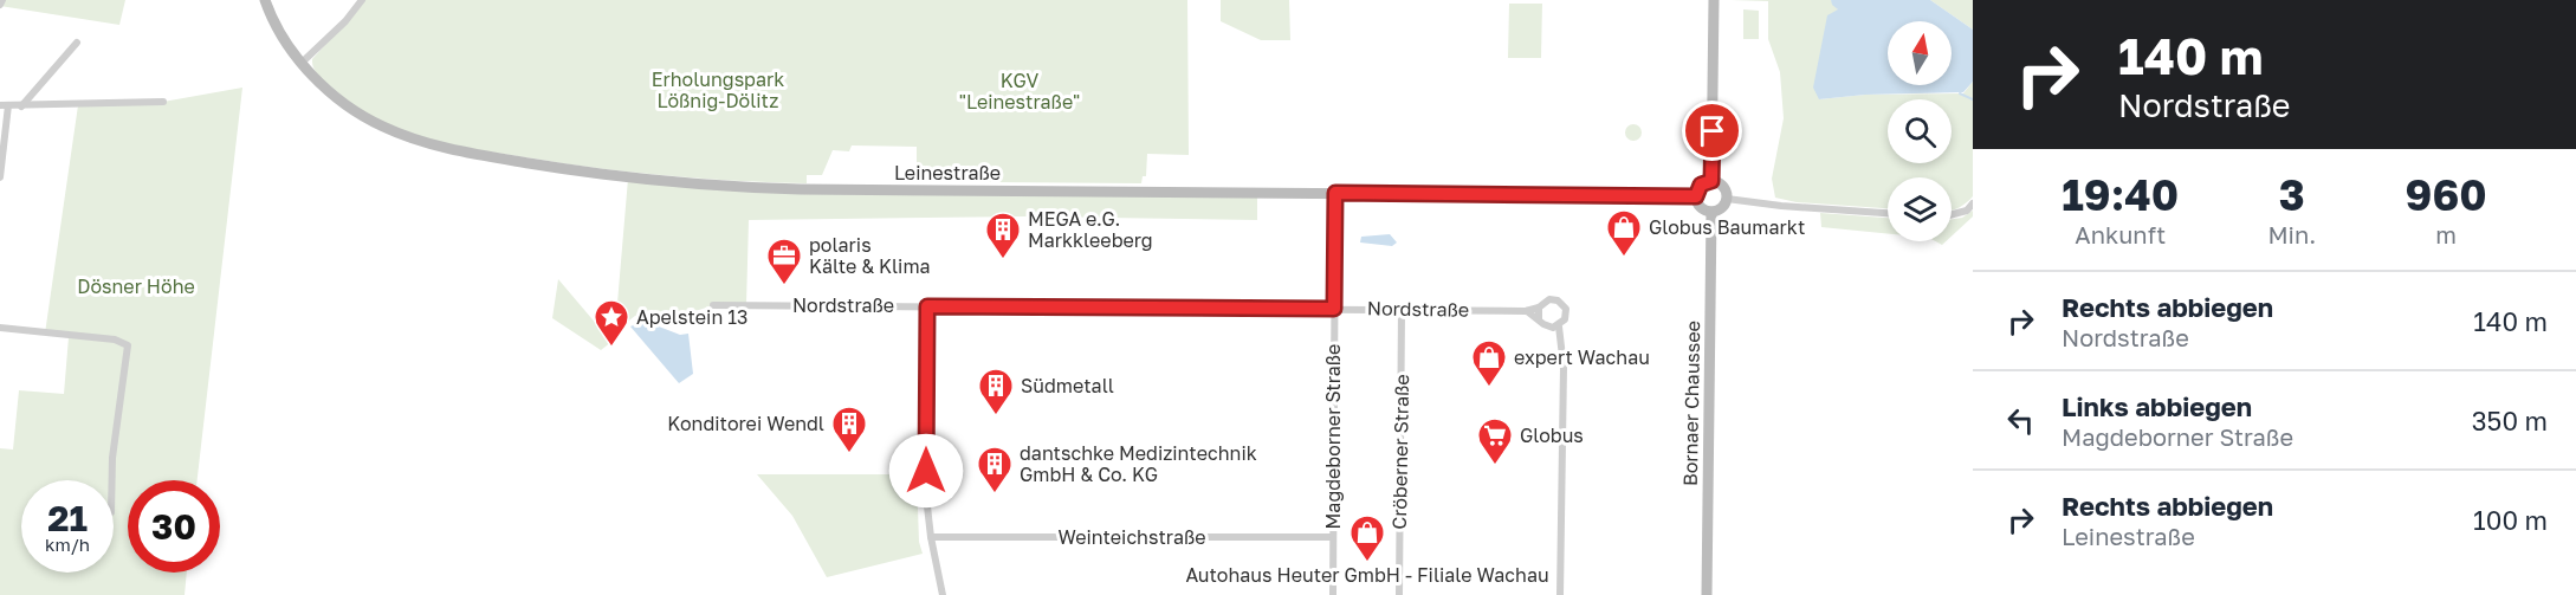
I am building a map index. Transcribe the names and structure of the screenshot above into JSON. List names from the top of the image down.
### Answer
{
  "streets": {
    "main road": ["Leinestraße", "Bornaer Chaussee"],
    "street": [
      "Nordstraße",
      "Magdeborner Straße",
      "Cröberner Straße",
      "Weinteichstraße"
    ]
  },
  "crossings": [
    ["Leinestraße", "Bornaer Chaussee"],
    ["Leinestraße", "Magdeborner Straße"],
    ["Nordstraße", "Magdeborner Straße"],
    ["Nordstraße", "Cröberner Straße"],
    ["Magdeborner Straße", "Weinteichstraße"]
  ],
  "parks": ["Erholungspark Lößnig-Dölitz", "KGV \"Leinestraße\"", "Dösner Höhe"],
  "places": {
    "shop": ["Globus Baumarkt", "expert Wachau", "Autohaus Heuter GmbH - Filiale Wachau"],
    "building": [
      "MEGA e.G. Markkleeberg",
      "Südmetall",
      "Konditorei Wendl",
      "dantschke Medizintechnik GmbH & Co. KG"
    ],
    "office": ["polaris Kälte & Klima"],
    "place": ["Apelstein 13"],
    "supermarket": ["Globus"]
  },
  "north": "top",
  "page": {
    "turn": ["140 m", "Nordstraße"],
    "eta": [
      "19:40",
      "Ankunft",
      "3",
      "Min.",
      "960",
      "m"
    ],
    "list": [
      {
        "name": "Rechts abbiegen",
        "note": "Nordstraße",
        "value": "140 m"
      },
      {
        "name": "Links abbiegen",
        "note": "Magdeborner Straße",
        "value": "350 m"
      },
      {
        "name": "Rechts abbiegen",
        "note": "Leinestraße",
        "value": "100 m"
      }
    ],
    "speed": "21 km/h",
    "limit": "30"
  }
}
